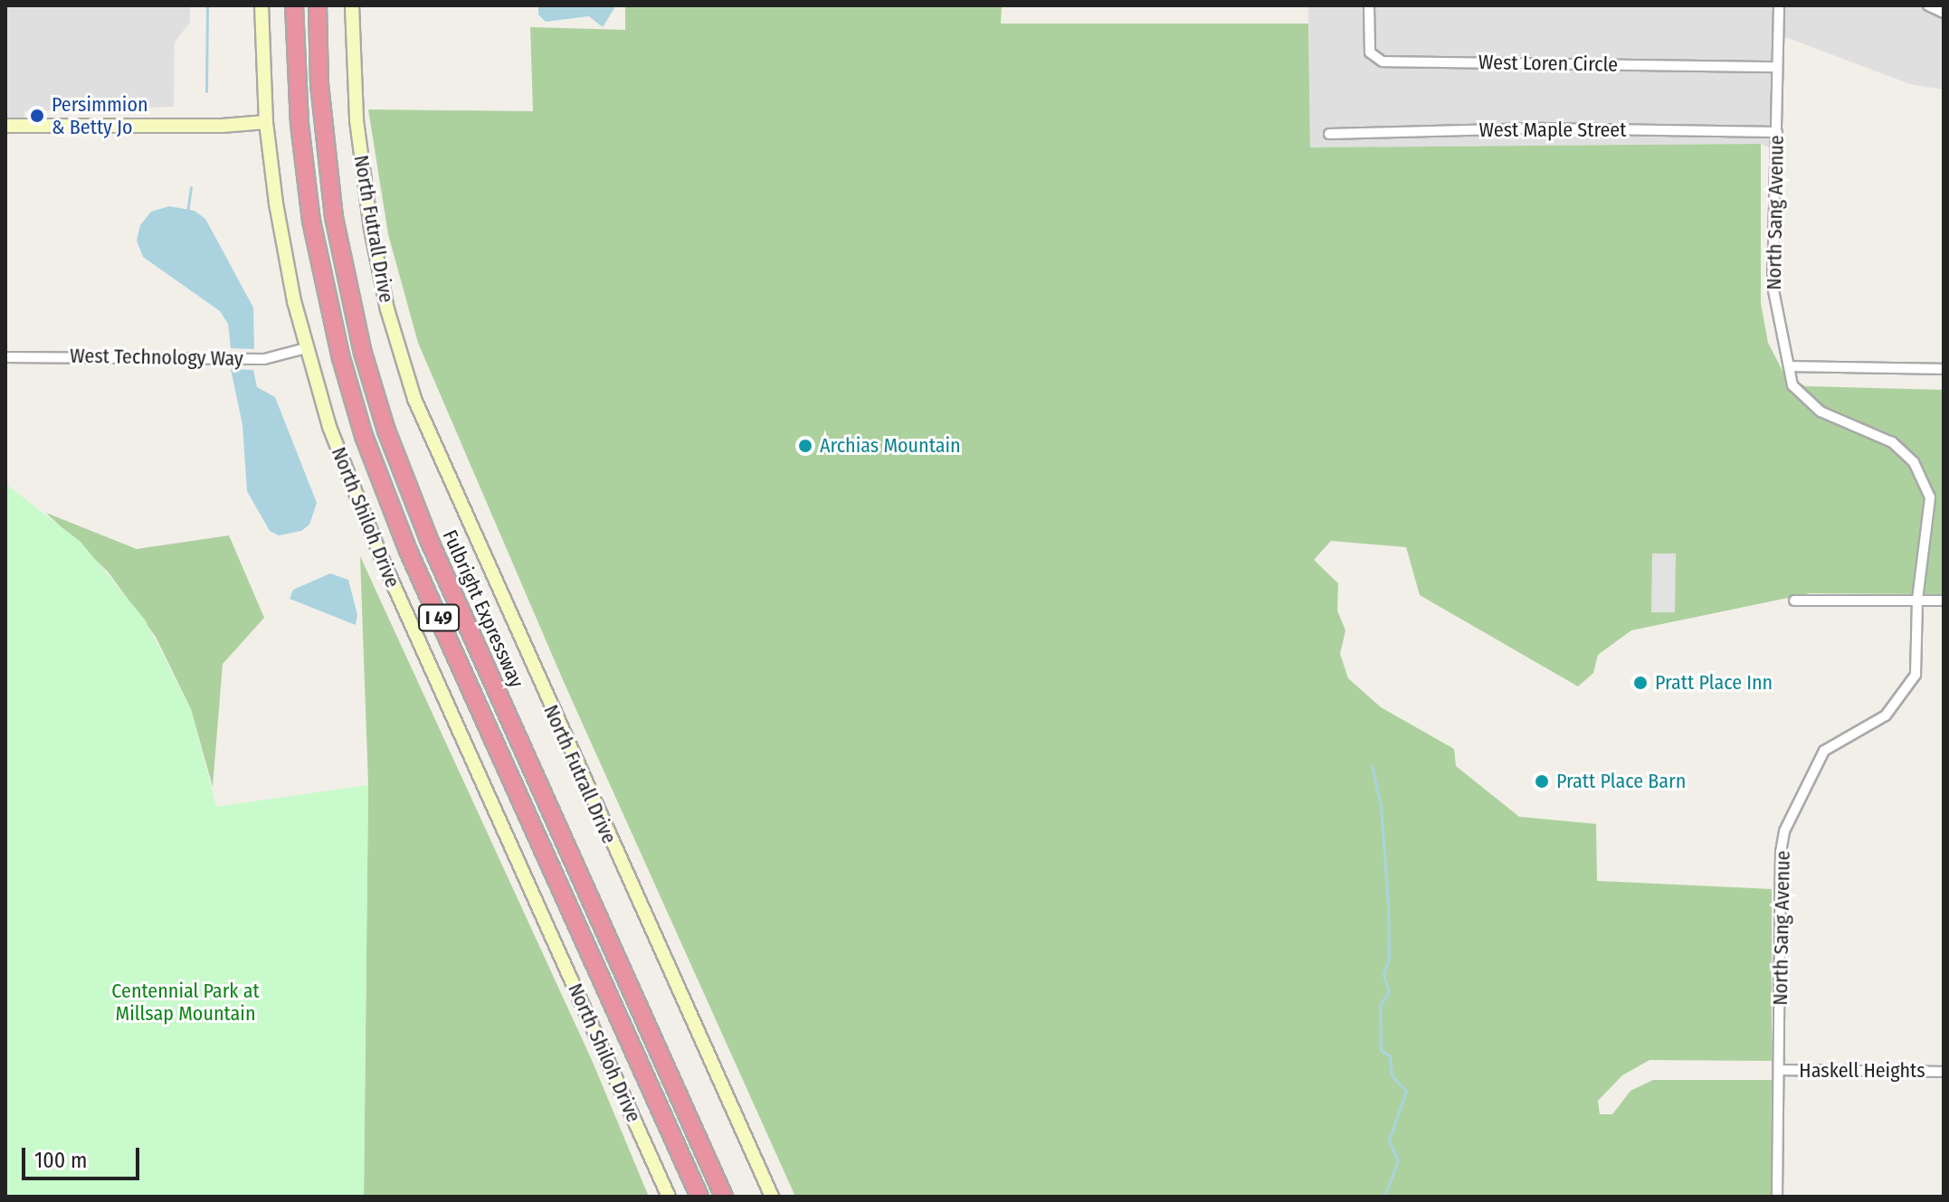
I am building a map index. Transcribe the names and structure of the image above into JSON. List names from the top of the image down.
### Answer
{
  "streets": {
    "highway": ["Fulbright Expressway", "I 49"],
    "main road": ["North Futrall Drive", "North Shiloh Drive"],
    "street": [
      "West Loren Circle",
      "West Maple Street",
      "North Sang Avenue",
      "West Technology Way",
      "Haskell Heights"
    ]
  },
  "crossings": [
    ["West Loren Circle", "North Sang Avenue"],
    ["West Maple Street", "North Sang Avenue"],
    ["North Sang Avenue", "Haskell Heights"],
    ["West Technology Way", "North Shiloh Drive"]
  ],
  "parks": ["Centennial Park at Millsap Mountain"],
  "places": [
    "Persimmion & Betty Jo",
    "Archias Mountain",
    "Pratt Place Inn",
    "Pratt Place Barn"
  ],
  "scale_bar": "100 m"
}
